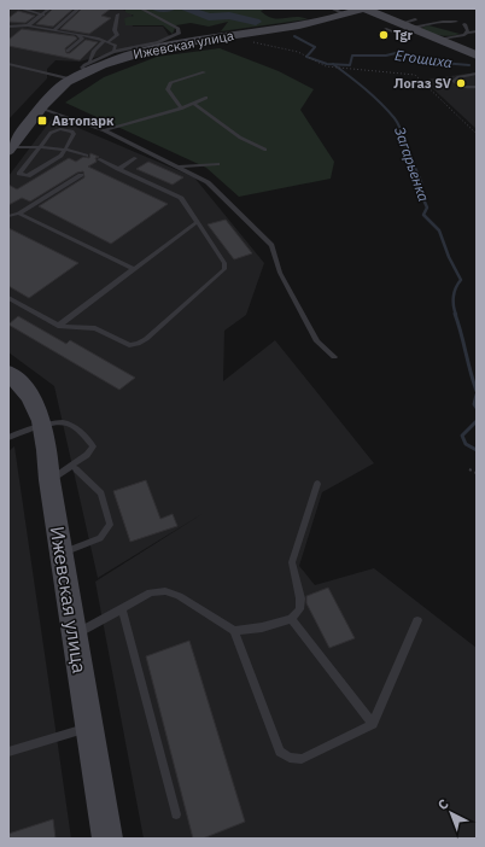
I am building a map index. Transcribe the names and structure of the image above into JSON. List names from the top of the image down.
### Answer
{
  "streets": {
    "street": ["Ижевская улица"]
  },
  "water": ["Егошиха", "Загарьенка"],
  "places": {
    "other": ["Tgr", "Логаз SV"],
    "transit": ["Автопарк"]
  },
  "north": "top left"
}
